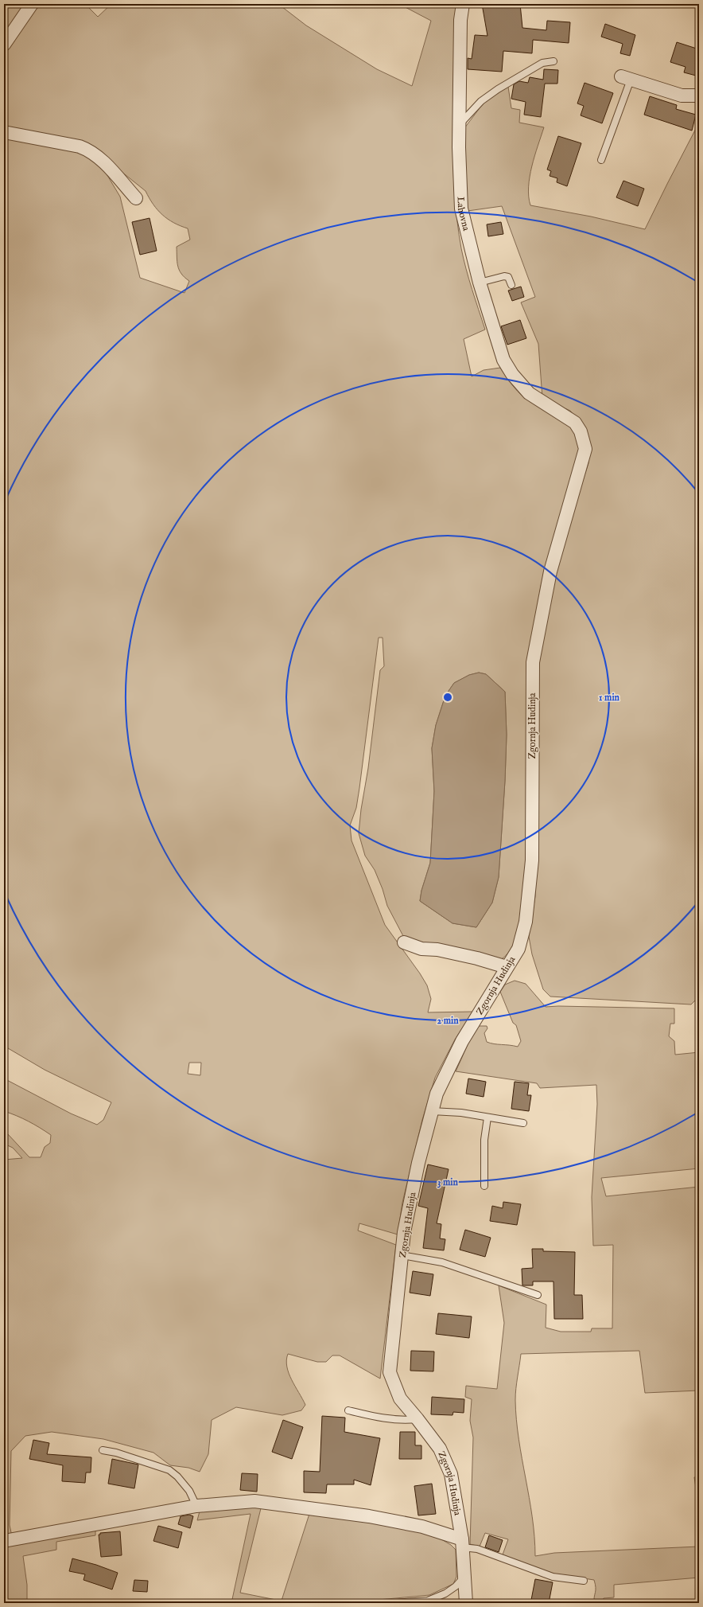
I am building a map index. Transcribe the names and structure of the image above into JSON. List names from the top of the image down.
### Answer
{
  "streets": {
    "street": ["Lahovna", "Zgornja Hudinja"]
  },
  "crossings": [
    ["Lahovna", "Zgornja Hudinja"]
  ],
  "rings": ["1 min", "2 min", "3 min"]
}
